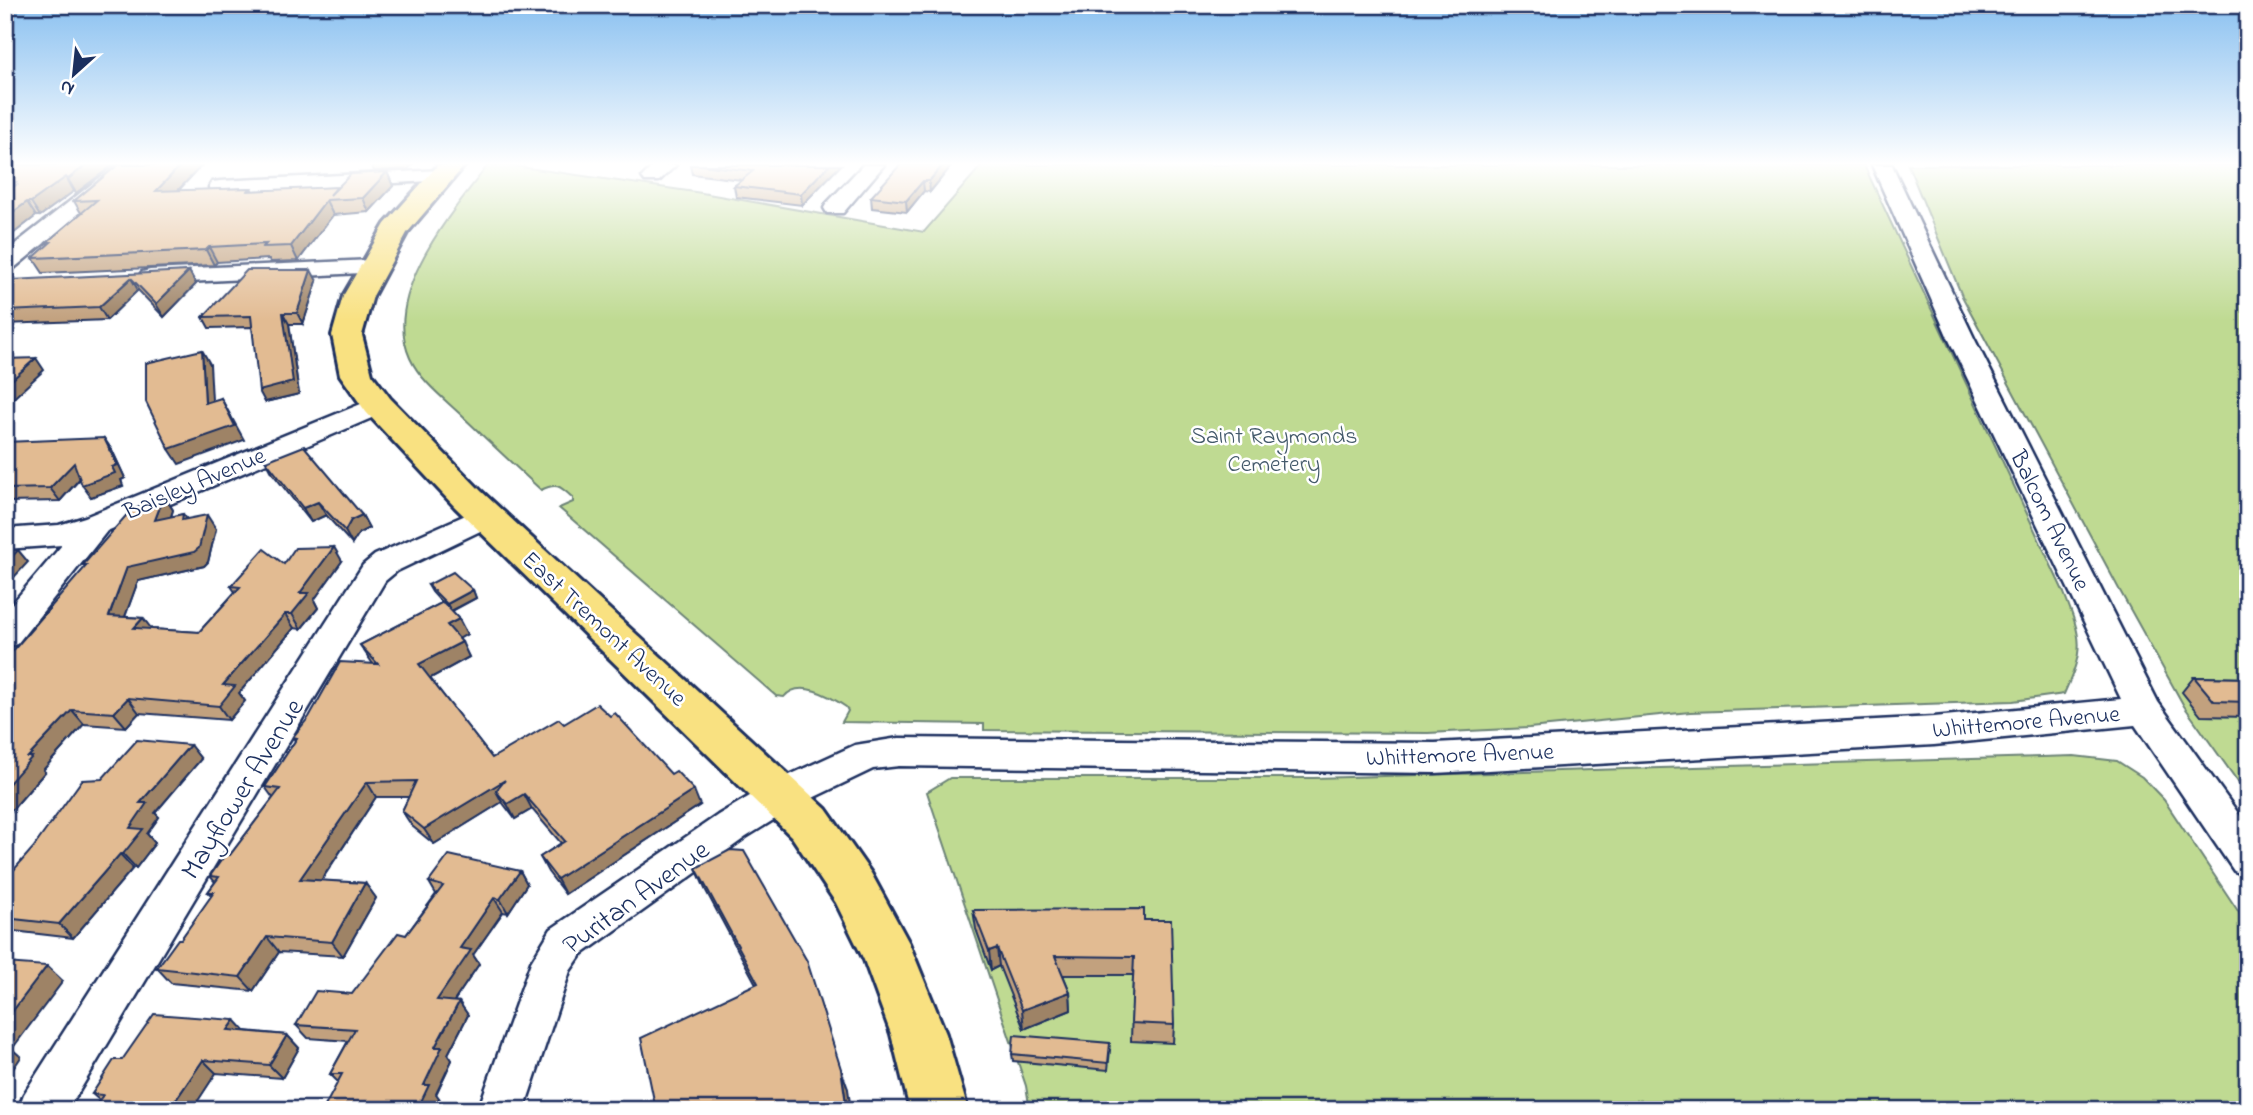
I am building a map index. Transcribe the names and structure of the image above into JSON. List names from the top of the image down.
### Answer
{
  "streets": {
    "main road": ["East Tremont Avenue"],
    "street": [
      "Baisley Avenue",
      "Balcom Avenue",
      "Whittemore Avenue",
      "Mayflower Avenue",
      "Puritan Avenue"
    ]
  },
  "crossings": [
    ["Baisley Avenue", "East Tremont Avenue"],
    ["Balcom Avenue", "Whittemore Avenue"],
    ["East Tremont Avenue", "Whittemore Avenue"],
    ["East Tremont Avenue", "Mayflower Avenue"],
    ["East Tremont Avenue", "Puritan Avenue"],
    ["Whittemore Avenue", "Puritan Avenue"]
  ],
  "parks": ["Saint Raymonds Cemetery"],
  "north": "bottom left"
}
